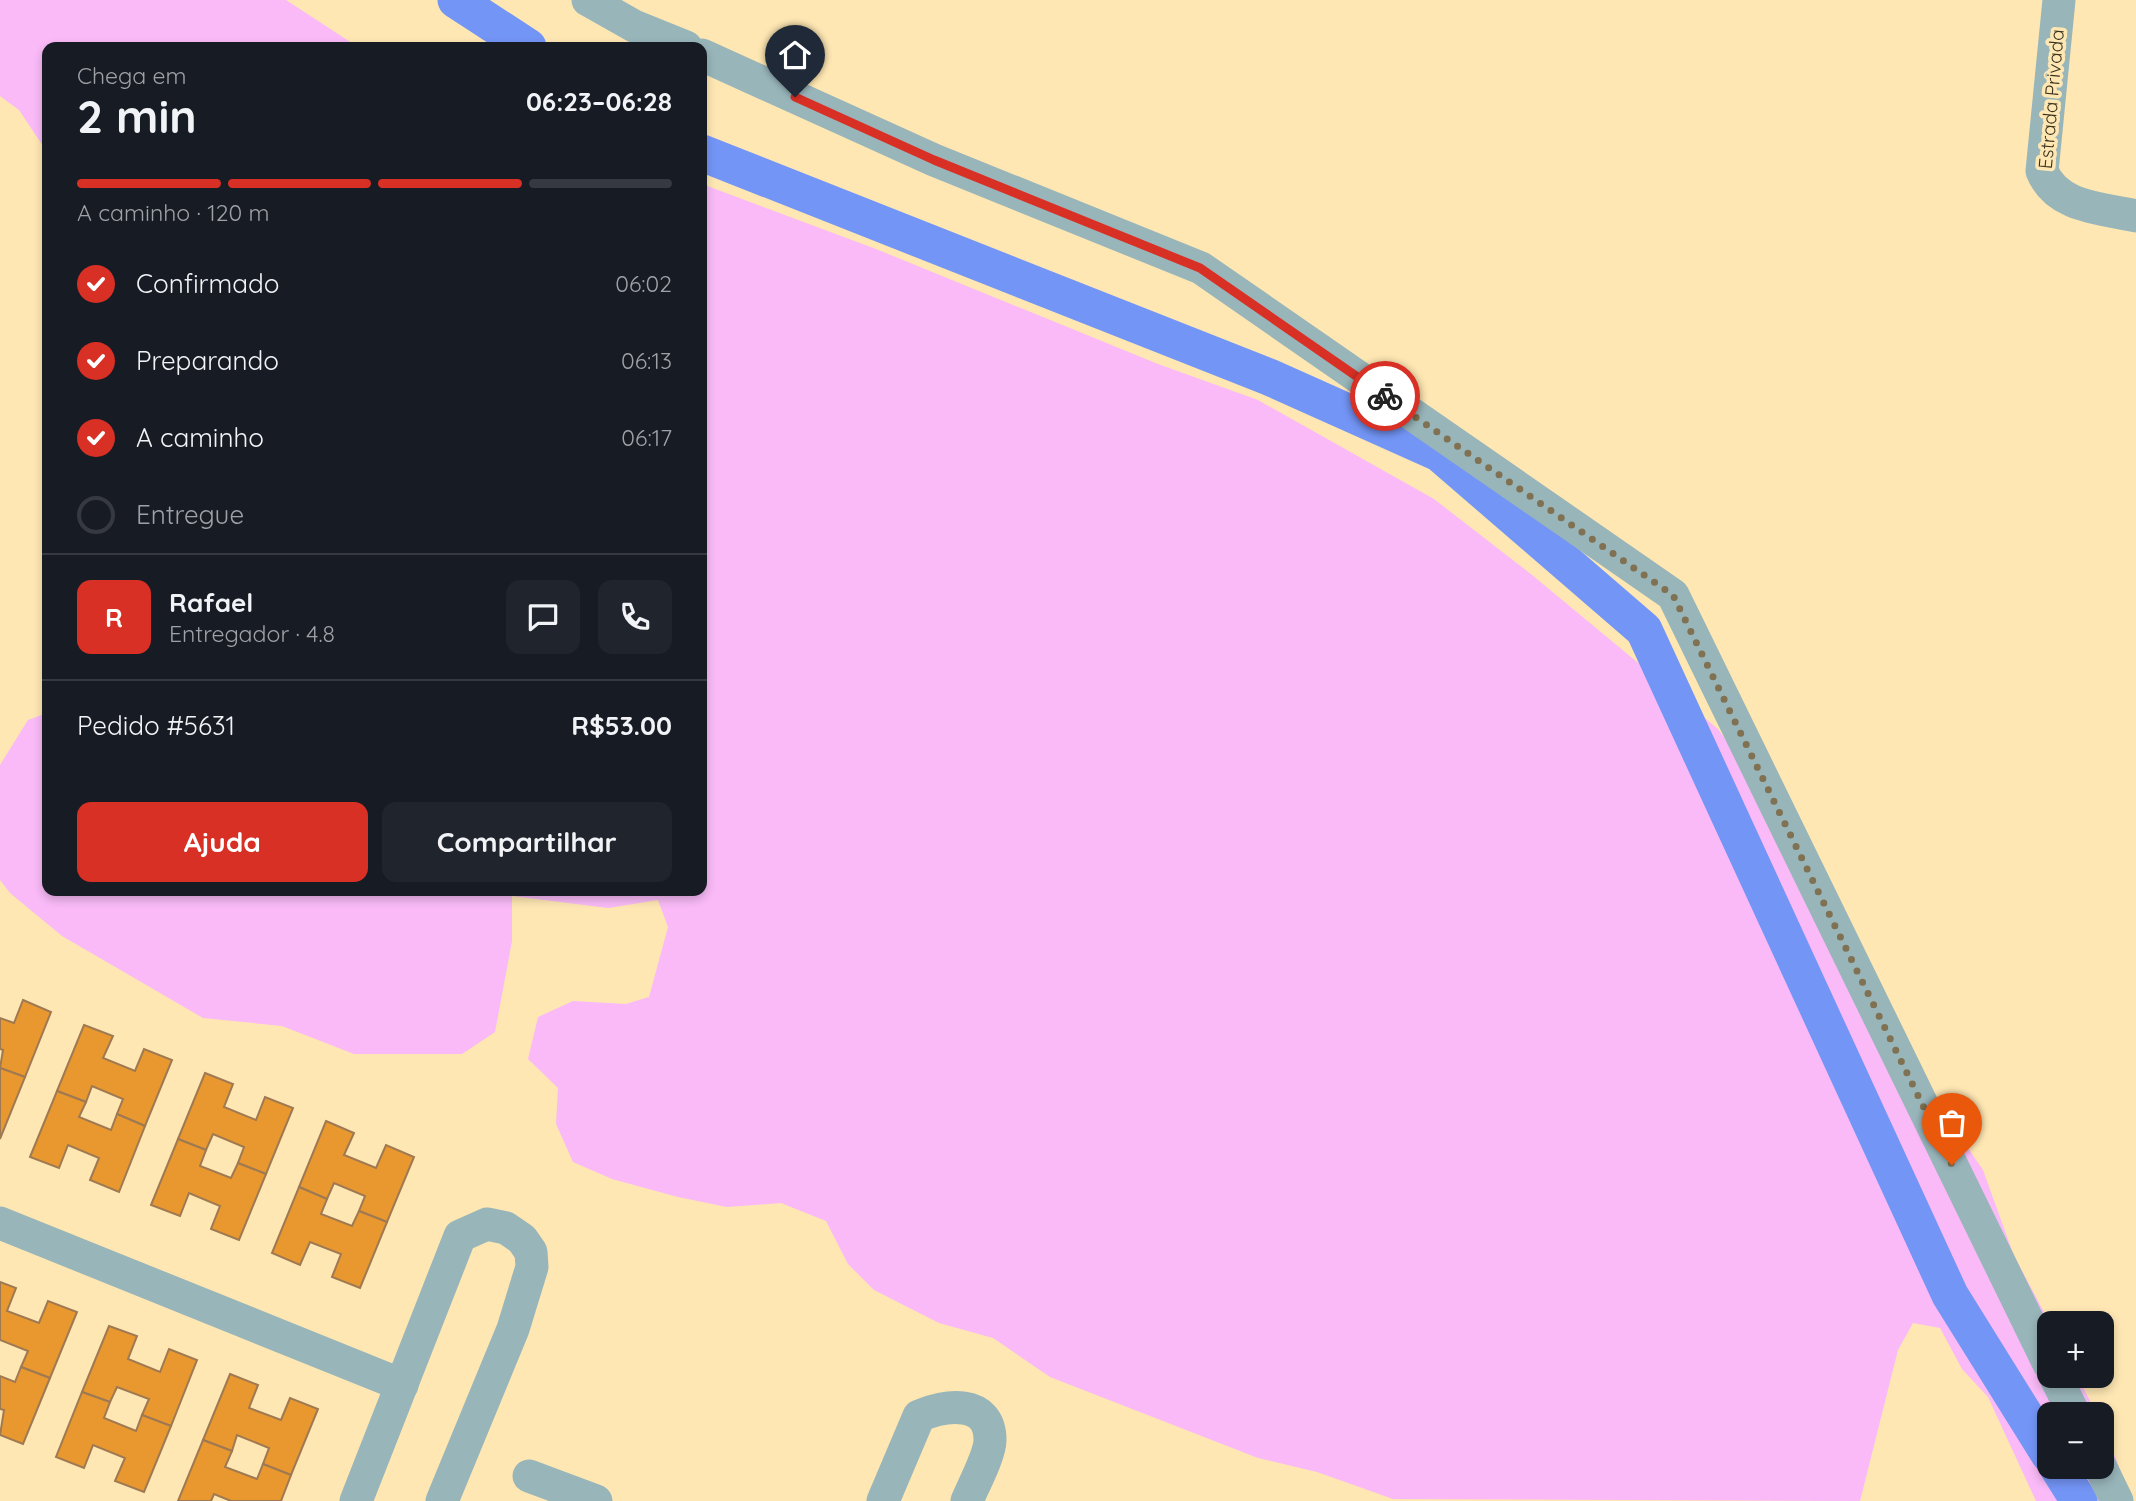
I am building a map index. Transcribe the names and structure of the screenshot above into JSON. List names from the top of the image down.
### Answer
{
  "streets": {
    "street": ["Estrada Privada"]
  },
  "page": {
    "heading": ["2 min", "Chega em", "06:23–06:28"],
    "panel": [
      "Rafael",
      "Entregador · 4.8",
      "Pedido #5631",
      "R$53.00"
    ],
    "bar": "A caminho · 120 m",
    "list": [
      ["Confirmado", "06:02"],
      ["Preparando", "06:13"],
      ["A caminho", "06:17"],
      "Entregue"
    ],
    "round": "R",
    "buttons": ["Ajuda", "Compartilhar"],
    "map_buttons": ["+", "−"]
  }
}
